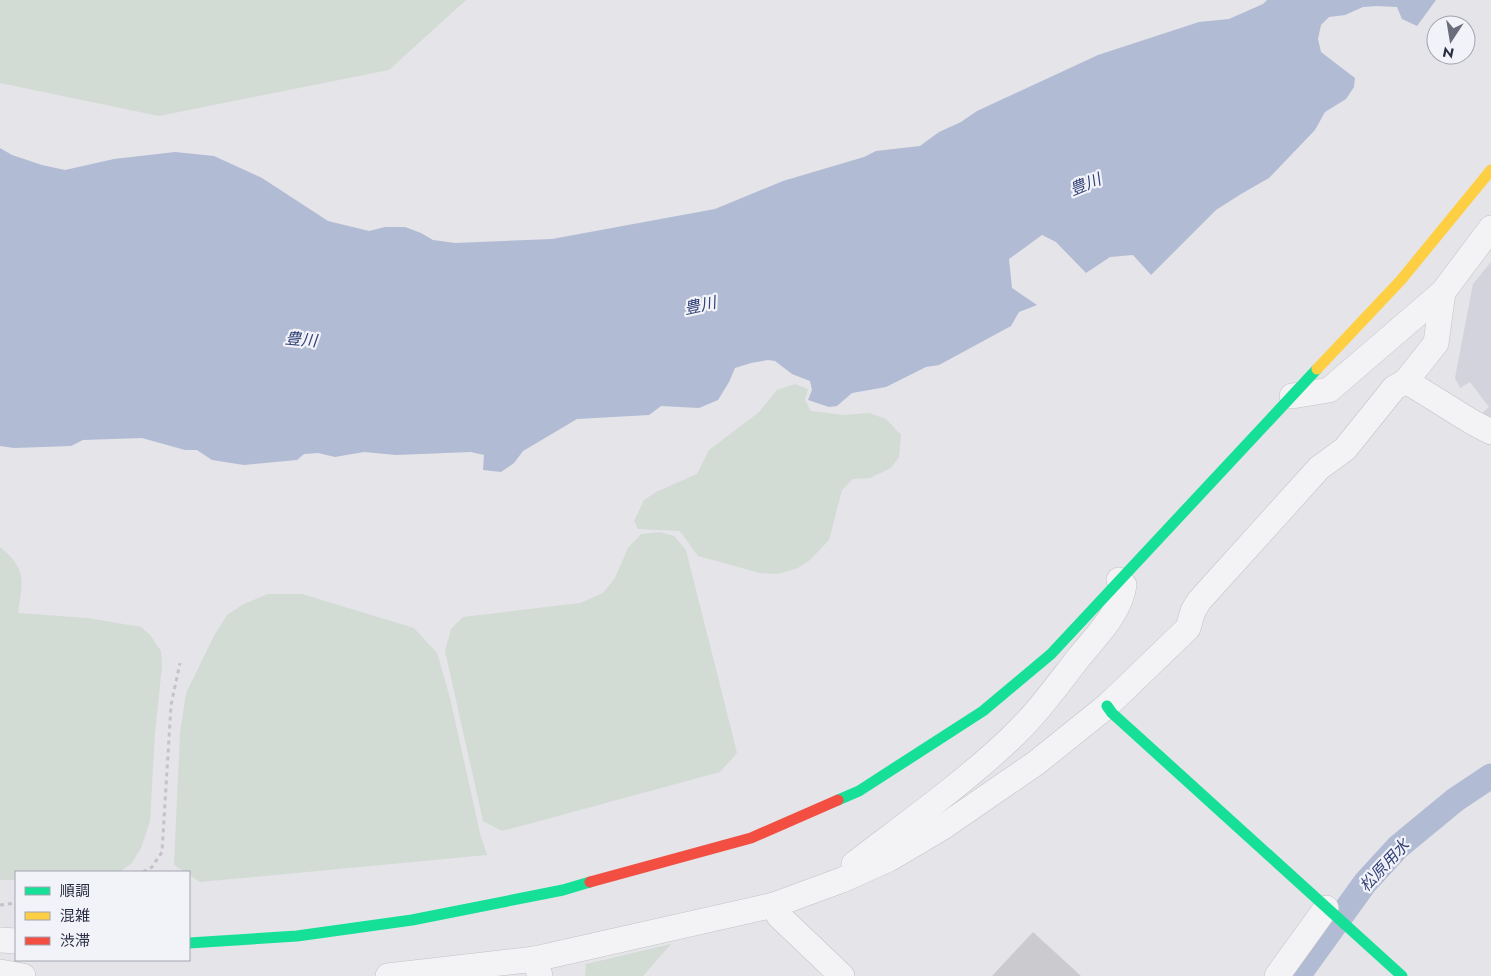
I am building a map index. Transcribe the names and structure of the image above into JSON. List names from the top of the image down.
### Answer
{
  "water": ["豊川", "松原用水"],
  "legend": ["順調", "混雑", "渋滞"],
  "north": "bottom"
}
